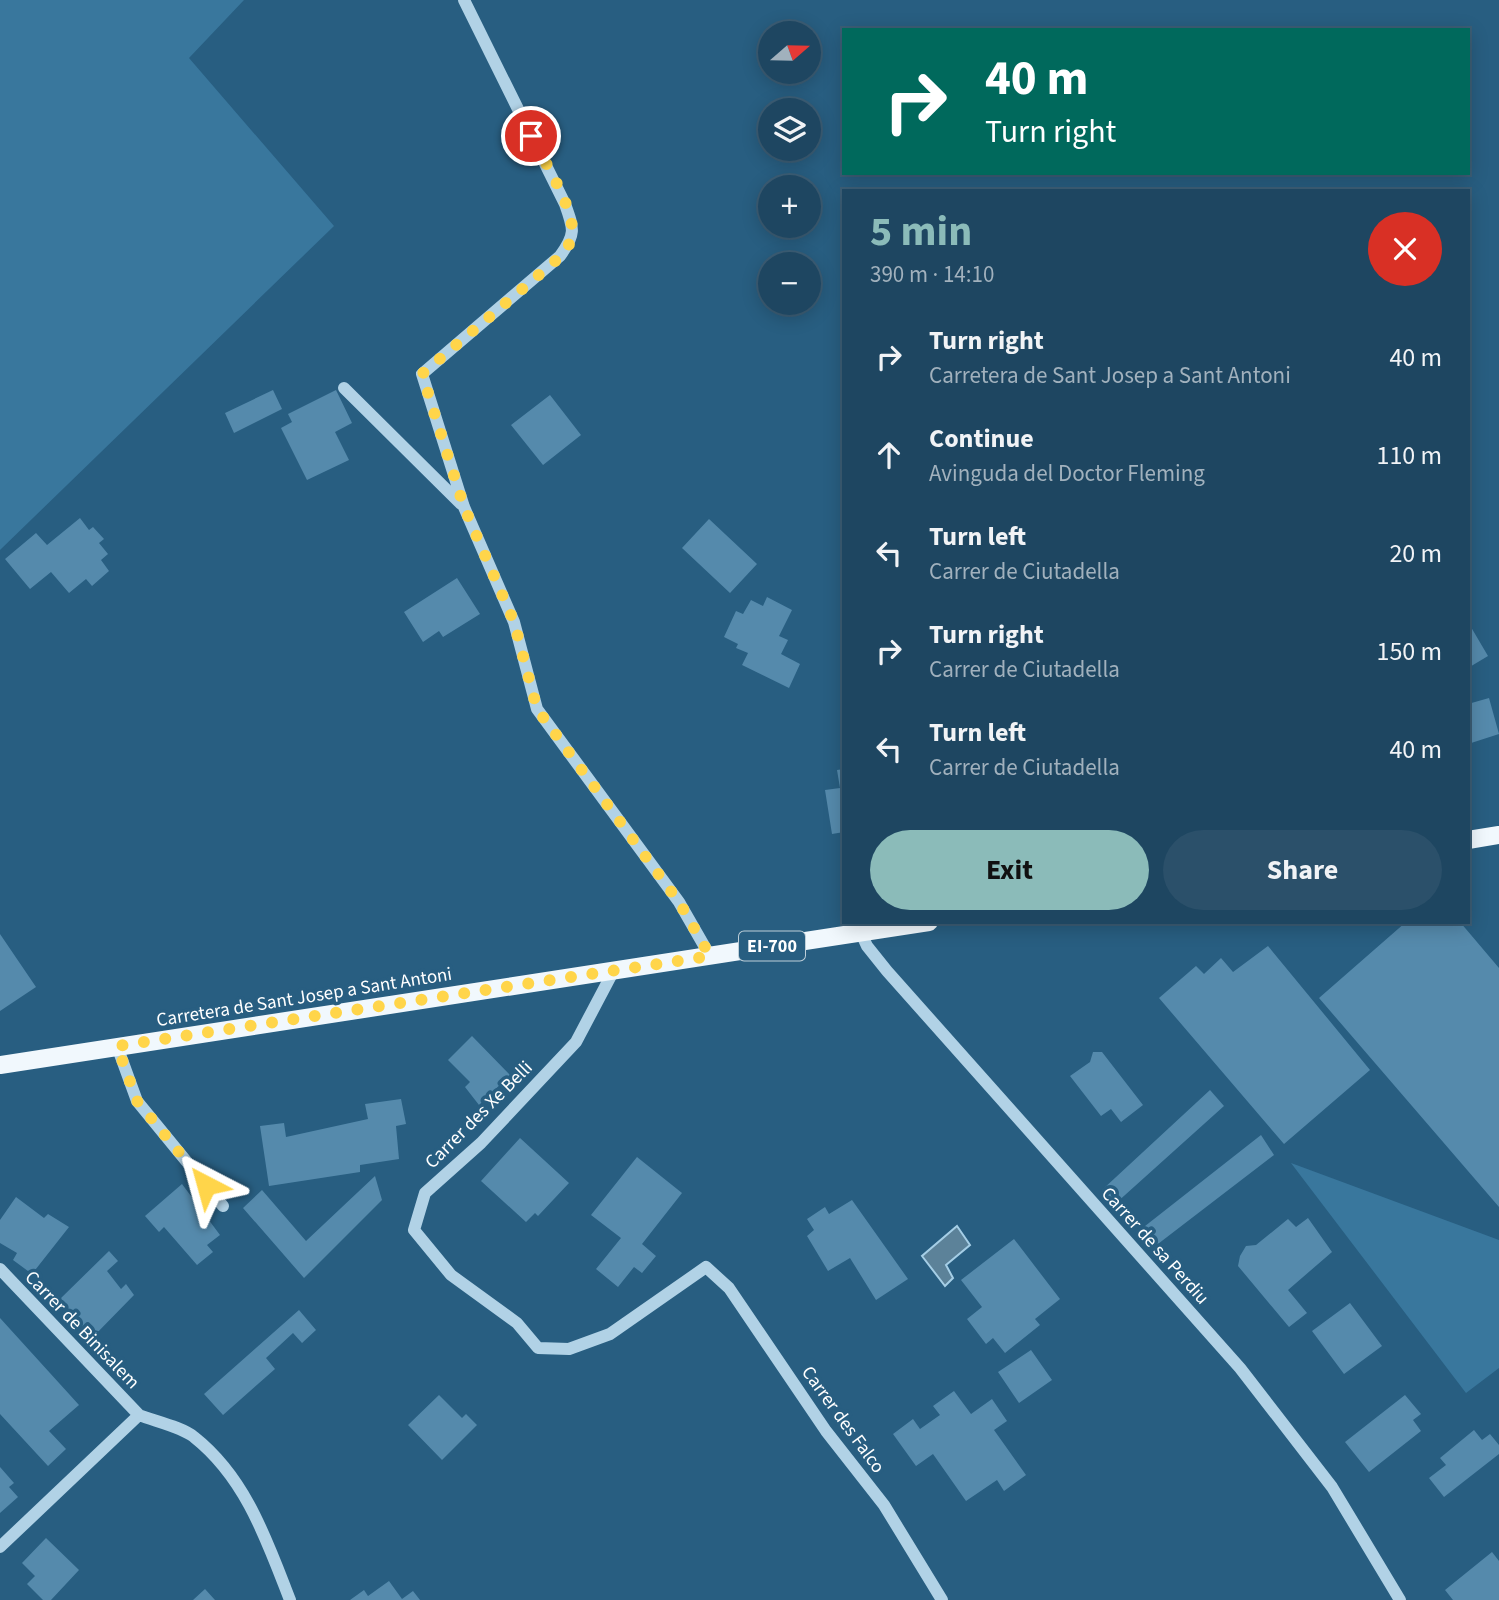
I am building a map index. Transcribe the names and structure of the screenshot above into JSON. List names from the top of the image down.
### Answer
{
  "streets": {
    "main road": ["EI-700", "Carretera de Sant Josep a Sant Antoni"],
    "street": [
      "Carrer des Xe Belli",
      "Carrer de sa Perdiu",
      "Carrer de Binisalem",
      "Carrer des Falco"
    ]
  },
  "crossings": [
    ["EI-700", "Carretera de Sant Josep a Sant Antoni"],
    ["EI-700", "Carrer des Xe Belli"],
    ["EI-700", "Carrer de sa Perdiu"],
    ["Carretera de Sant Josep a Sant Antoni", "Carrer des Xe Belli"],
    ["Carrer des Xe Belli", "Carrer des Falco"]
  ],
  "north": "right",
  "page": {
    "map_buttons": ["+", "−"],
    "turn": ["40 m", "Turn right"],
    "heading": ["5 min", "390 m · 14:10"],
    "list": [
      {
        "name": "Turn right",
        "note": "Carretera de Sant Josep a Sant Antoni",
        "value": "40 m"
      },
      {
        "name": "Continue",
        "note": "Avinguda del Doctor Fleming",
        "value": "110 m"
      },
      {
        "name": "Turn left",
        "note": "Carrer de Ciutadella",
        "value": "20 m"
      },
      {
        "name": "Turn right",
        "note": "Carrer de Ciutadella",
        "value": "150 m"
      },
      {
        "name": "Turn left",
        "note": "Carrer de Ciutadella",
        "value": "40 m"
      }
    ],
    "buttons": ["Exit", "Share"]
  }
}
